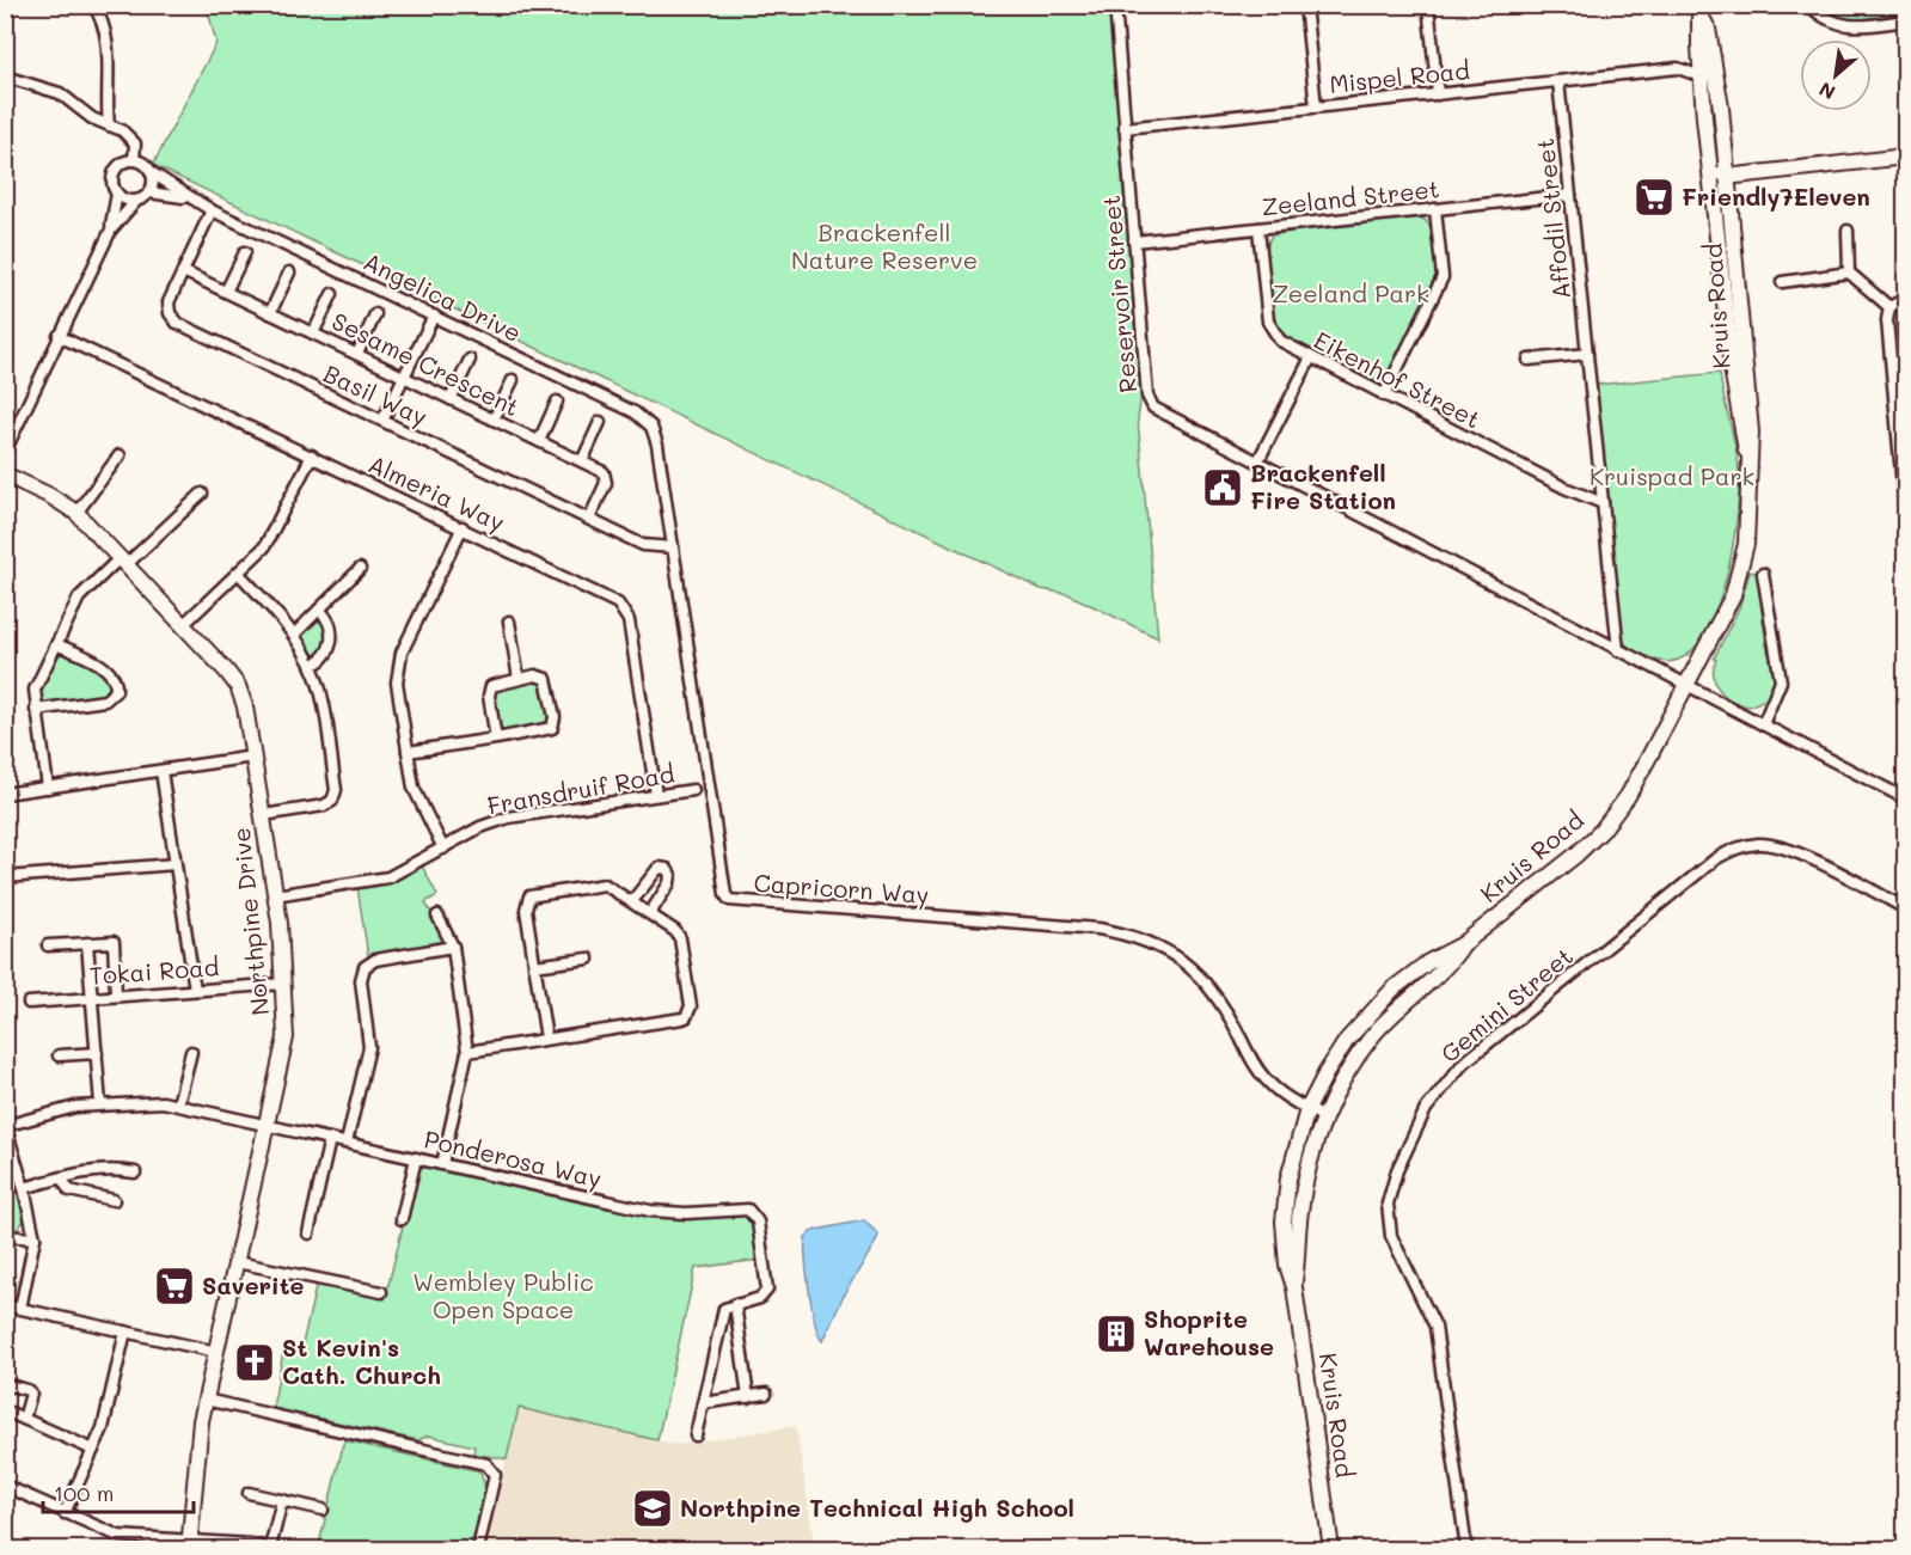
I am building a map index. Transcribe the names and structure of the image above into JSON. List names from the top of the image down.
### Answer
{
  "streets": {
    "street": [
      "Mispel Road",
      "Zeeland Street",
      "Affodil Street",
      "Reservoir Street",
      "Angelica Drive",
      "Kruis Road",
      "Sesame Crescent",
      "Eikenhof Street",
      "Basil Way",
      "Almeria Way",
      "Fransdruif Road",
      "Capricorn Way",
      "Northpine Drive",
      "Tokai Road",
      "Gemini Street",
      "Ponderosa Way"
    ]
  },
  "crossings": [
    ["Mispel Road", "Affodil Street"],
    ["Mispel Road", "Reservoir Street"],
    ["Mispel Road", "Kruis Road"],
    ["Zeeland Street", "Affodil Street"],
    ["Zeeland Street", "Reservoir Street"],
    ["Zeeland Street", "Eikenhof Street"],
    ["Affodil Street", "Reservoir Street"],
    ["Affodil Street", "Eikenhof Street"],
    ["Reservoir Street", "Kruis Road"],
    ["Angelica Drive", "Basil Way"],
    ["Angelica Drive", "Capricorn Way"],
    ["Kruis Road", "Capricorn Way"],
    ["Sesame Crescent", "Basil Way"],
    ["Basil Way", "Capricorn Way"],
    ["Almeria Way", "Fransdruif Road"],
    ["Fransdruif Road", "Northpine Drive"],
    ["Northpine Drive", "Tokai Road"],
    ["Northpine Drive", "Ponderosa Way"]
  ],
  "parks": [
    "Brackenfell Nature Reserve",
    "Zeeland Park",
    "Kruispad Park",
    "Wembley Public Open Space"
  ],
  "places": {
    "supermarket": ["Friendly7Eleven", "Saverite"],
    "public building": ["Brackenfell Fire Station"],
    "building": ["Shoprite Warehouse"],
    "church": ["St Kevin's Cath. Church"],
    "school or university": ["Northpine Technical High School"]
  },
  "scale_bar": "100 m",
  "north": "bottom left"
}
